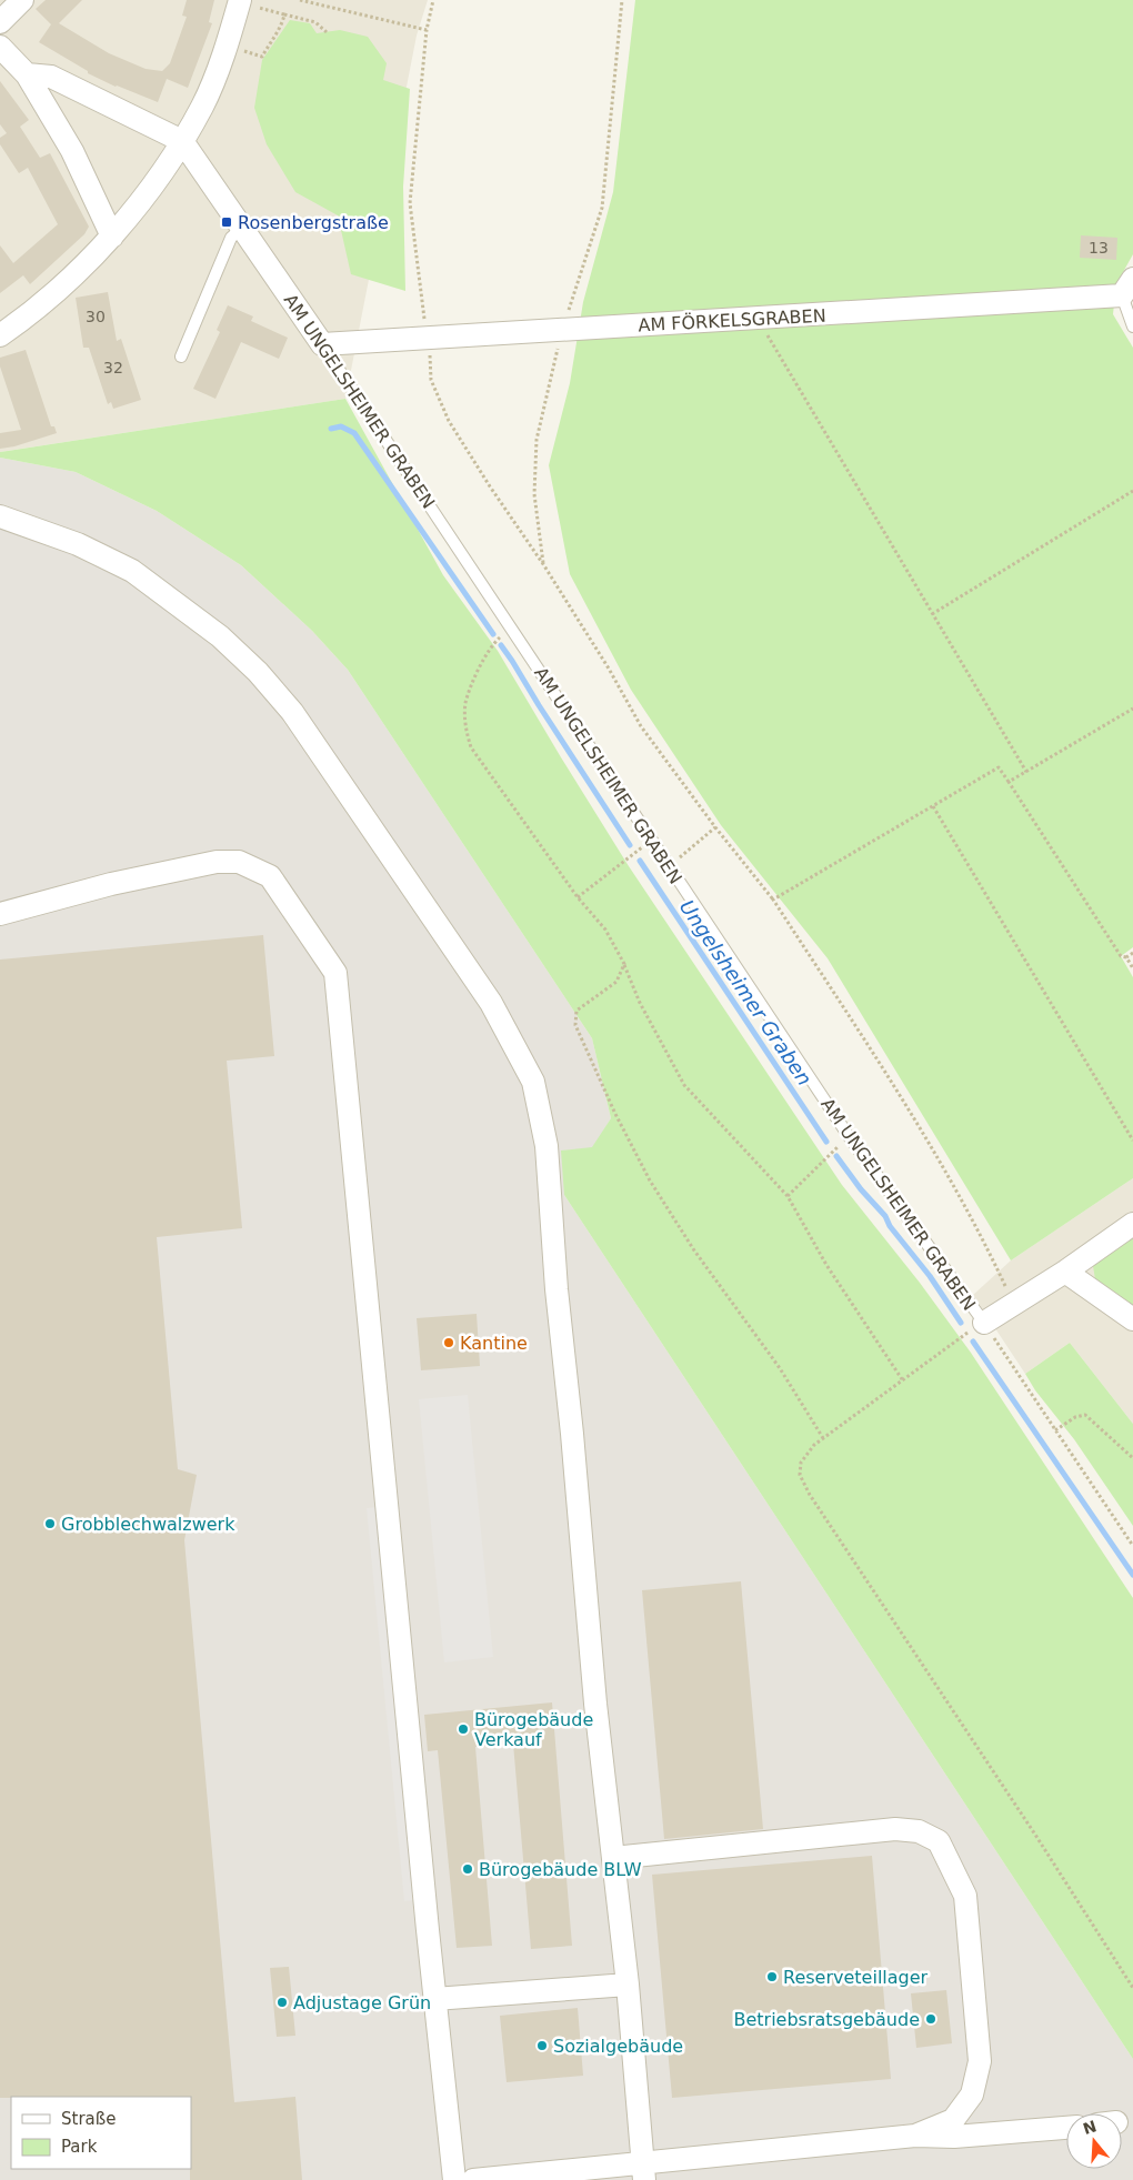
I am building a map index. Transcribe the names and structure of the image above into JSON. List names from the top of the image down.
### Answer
{
  "streets": {
    "street": ["AM FÖRKELSGRABEN", "AM UNGELSHEIMER GRABEN"]
  },
  "crossings": [
    ["AM FÖRKELSGRABEN", "AM UNGELSHEIMER GRABEN"]
  ],
  "water": ["Ungelsheimer Graben"],
  "places": {
    "transit": ["Rosenbergstraße"],
    "other": [
      "Kantine",
      "Grobblechwalzwerk",
      "Bürogebäude Verkauf",
      "Bürogebäude BLW",
      "Reserveteillager",
      "Adjustage Grün",
      "Betriebsratsgebäude",
      "Sozialgebäude"
    ]
  },
  "house_numbers": ["13", "30", "32"],
  "legend": ["Straße", "Park"],
  "north": "top"
}
